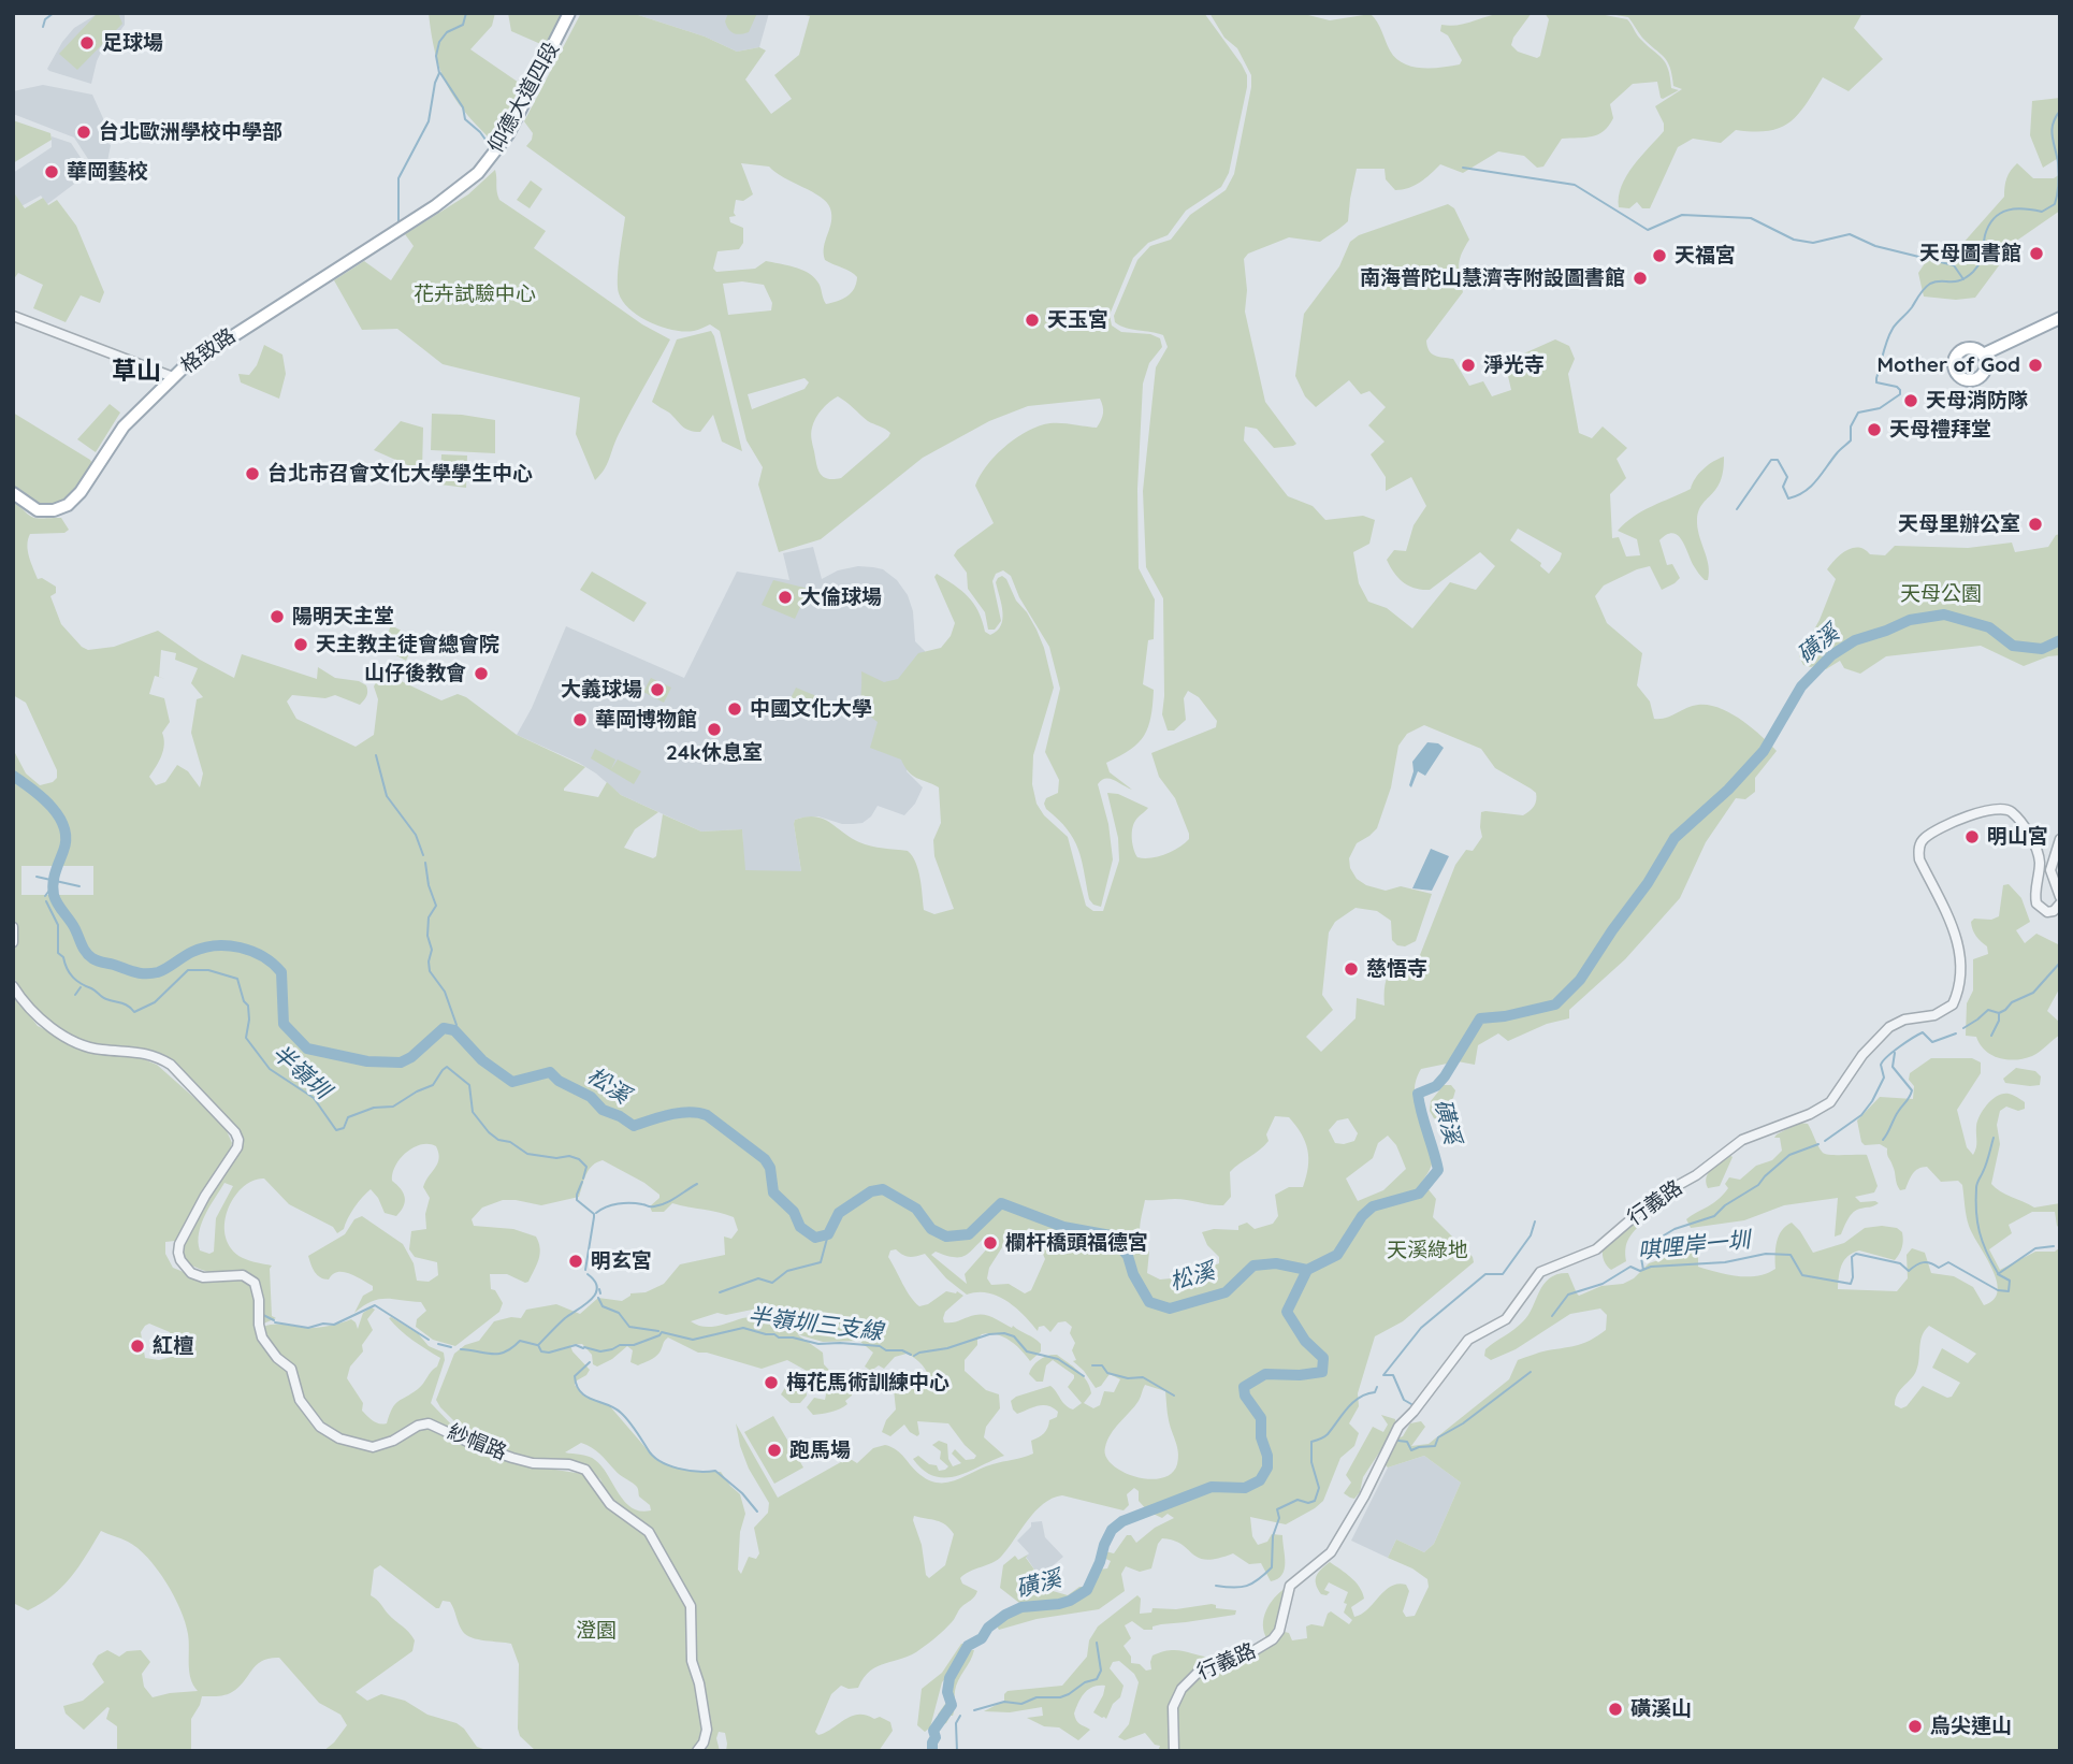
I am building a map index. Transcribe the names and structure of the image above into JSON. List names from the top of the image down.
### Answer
{
  "streets": {
    "main road": ["仰德大道四段", "格致路"],
    "street": ["行義路", "紗帽路"]
  },
  "crossings": [
    ["仰德大道四段", "格致路"]
  ],
  "districts": ["草山"],
  "water": [
    "磺溪",
    "半嶺圳",
    "松溪",
    "唭哩岸一圳",
    "半嶺圳三支線"
  ],
  "parks": [
    "花卉試驗中心",
    "天母公園",
    "天溪綠地",
    "澄園"
  ],
  "places": [
    "足球場",
    "台北歐洲學校中學部",
    "華岡藝校",
    "天母圖書館",
    "天福宮",
    "南海普陀山慧濟寺附設圖書館",
    "天玉宮",
    "淨光寺",
    "Mother of God",
    "天母消防隊",
    "天母禮拜堂",
    "台北市召會文化大學學生中心",
    "天母里辦公室",
    "大倫球場",
    "陽明天主堂",
    "天主教主徒會總會院",
    "山仔後教會",
    "大義球場",
    "中國文化大學",
    "華岡博物館",
    "24k休息室",
    "明山宮",
    "慈悟寺",
    "欄杆橋頭福德宮",
    "明玄宮",
    "紅檀",
    "梅花馬術訓練中心",
    "跑馬場",
    "磺溪山",
    "烏尖連山"
  ]
}
